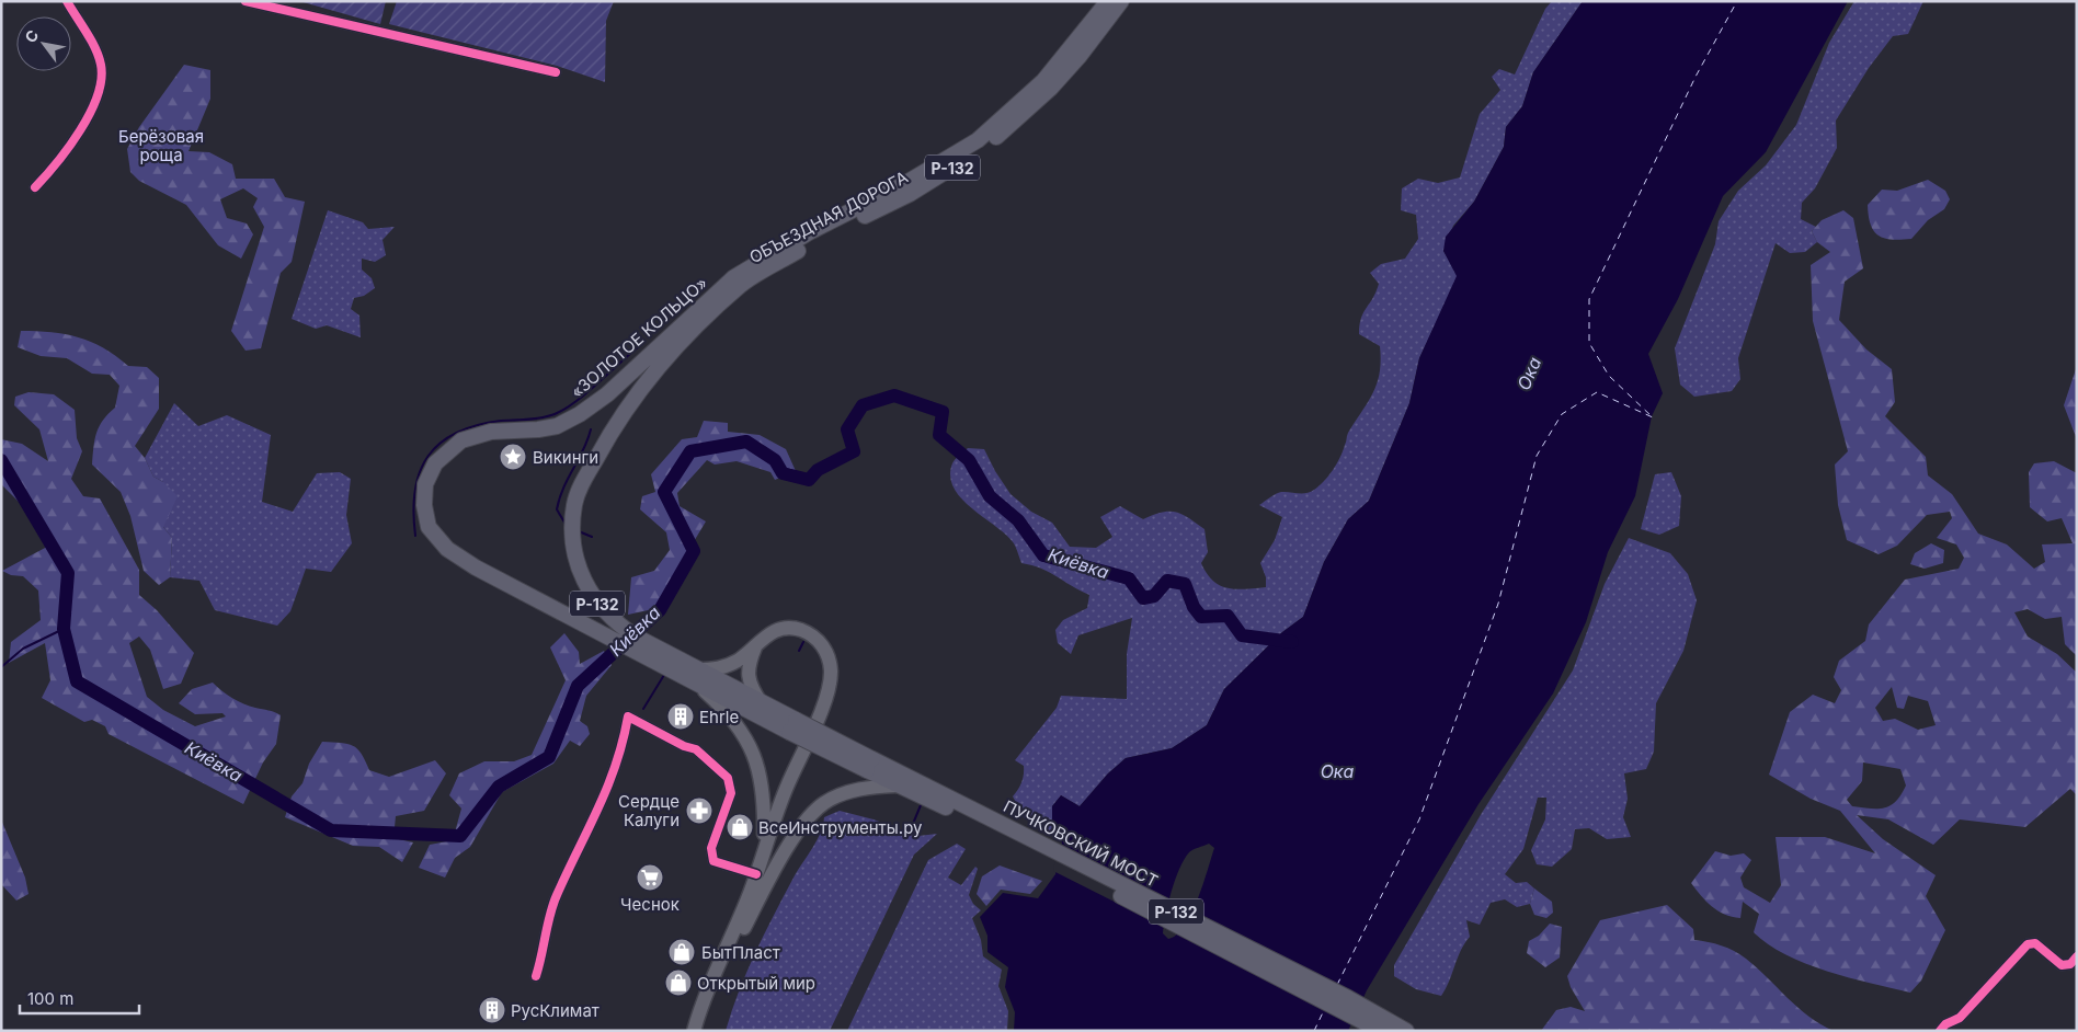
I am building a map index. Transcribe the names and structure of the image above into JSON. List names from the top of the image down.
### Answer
{
  "streets": {
    "highway": [
      "Р-132",
      "ОБЪЕЗДНАЯ ДОРОГА",
      "«ЗОЛОТОЕ КОЛЬЦО»",
      "ПУЧКОВСКИЙ МОСТ"
    ]
  },
  "crossings": [
    ["Р-132", "«ЗОЛОТОЕ КОЛЬЦО»"],
    ["Р-132", "ПУЧКОВСКИЙ МОСТ"],
    ["ОБЪЕЗДНАЯ ДОРОГА", "«ЗОЛОТОЕ КОЛЬЦО»"]
  ],
  "water": ["Ока", "Киёвка"],
  "parks": ["Берёзовая роща"],
  "places": {
    "place": ["Викинги"],
    "building": ["Ehrle", "РусКлимат"],
    "pharmacy": ["Сердце Калуги"],
    "shop": ["ВсеИнструменты.ру", "БытПласт", "Открытый мир"],
    "supermarket": ["Чеснок"]
  },
  "scale_bar": "100 m",
  "north": "top left"
}
